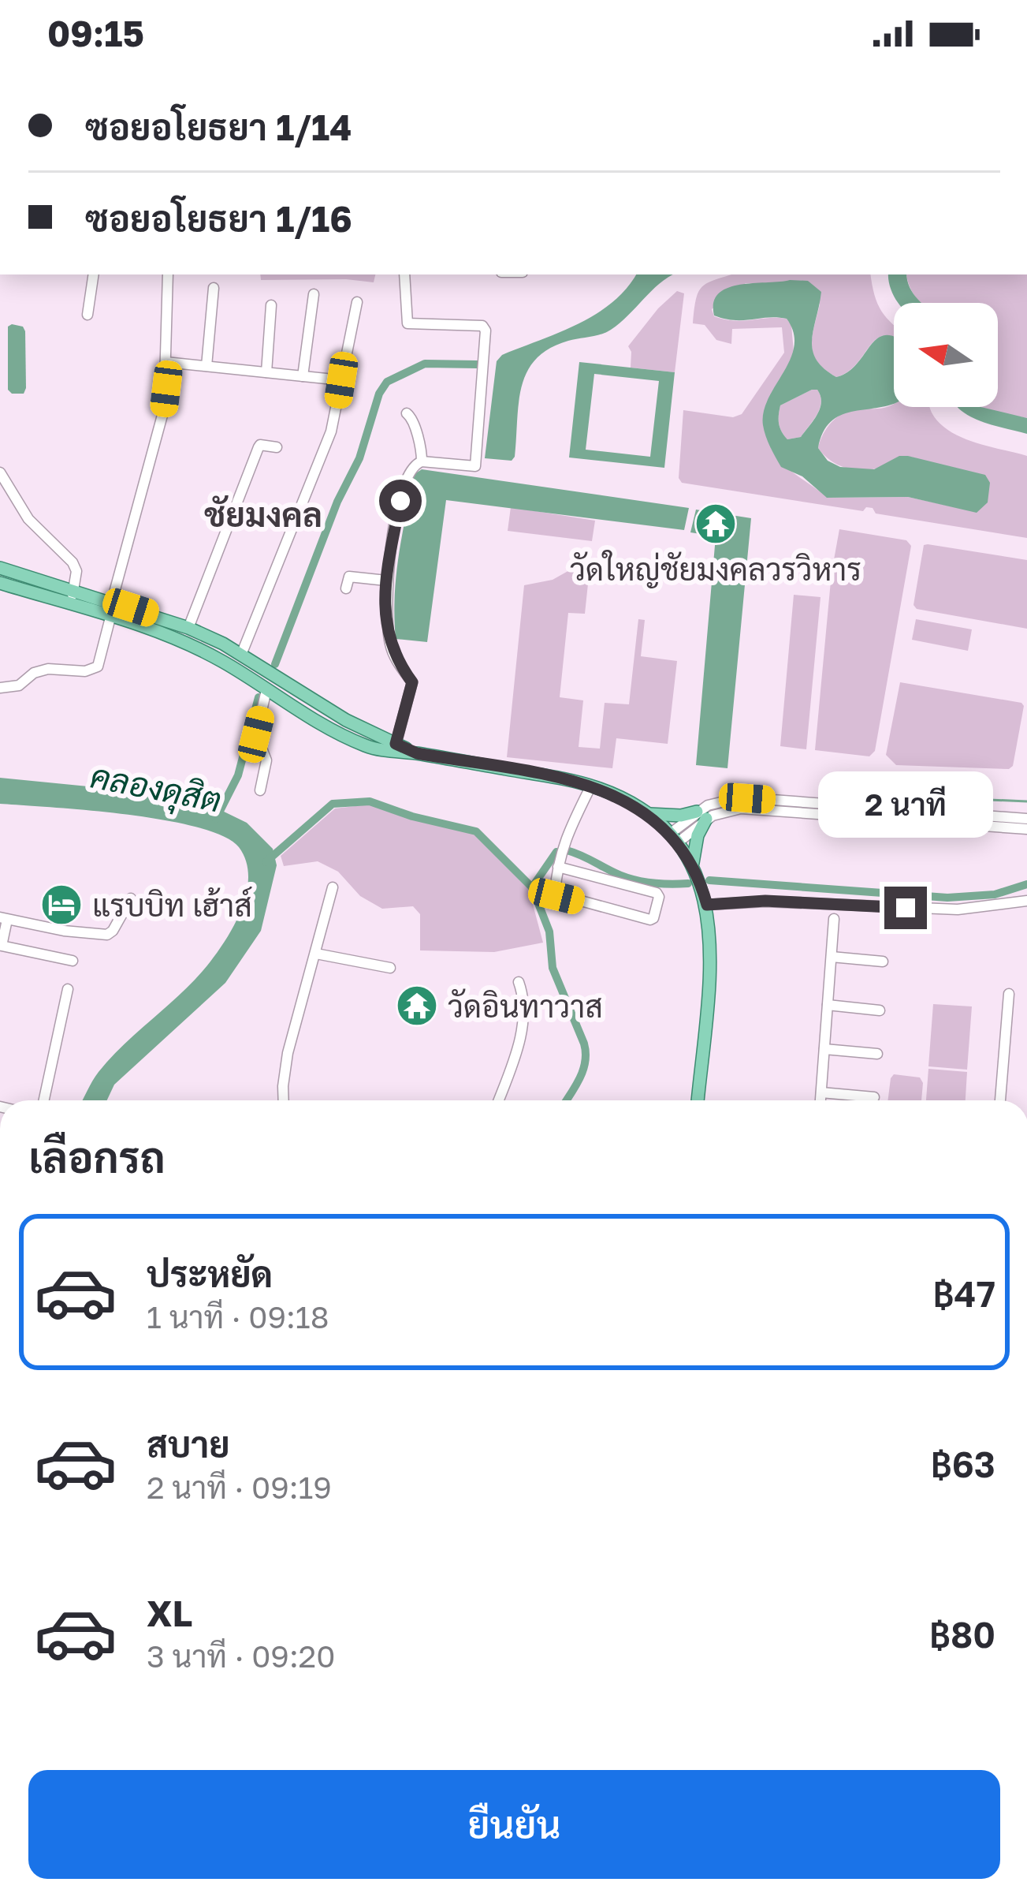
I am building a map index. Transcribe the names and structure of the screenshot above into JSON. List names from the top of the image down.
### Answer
{
  "districts": ["ชัยมงคล"],
  "water": ["คลองดุสิต"],
  "places": {
    "temple": ["วัดใหญ่ชัยมงคลวรวิหาร", "วัดอินทาวาส"],
    "hotel": ["แรบบิท เฮ้าส์"]
  },
  "north": "left",
  "page": {
    "status": "09:15",
    "banner": ["ซอยอโยธยา 1/14", "ซอยอโยธยา 1/16"],
    "bubble": "2 นาที",
    "heading": "เลือกรถ",
    "list": [
      {
        "name": "ประหยัด",
        "note": "1 นาที · 09:18",
        "value": "฿47"
      },
      {
        "name": "สบาย",
        "note": "2 นาที · 09:19",
        "value": "฿63"
      },
      {
        "name": "XL",
        "note": "3 นาที · 09:20",
        "value": "฿80"
      }
    ],
    "buttons": "ยืนยัน"
  }
}
